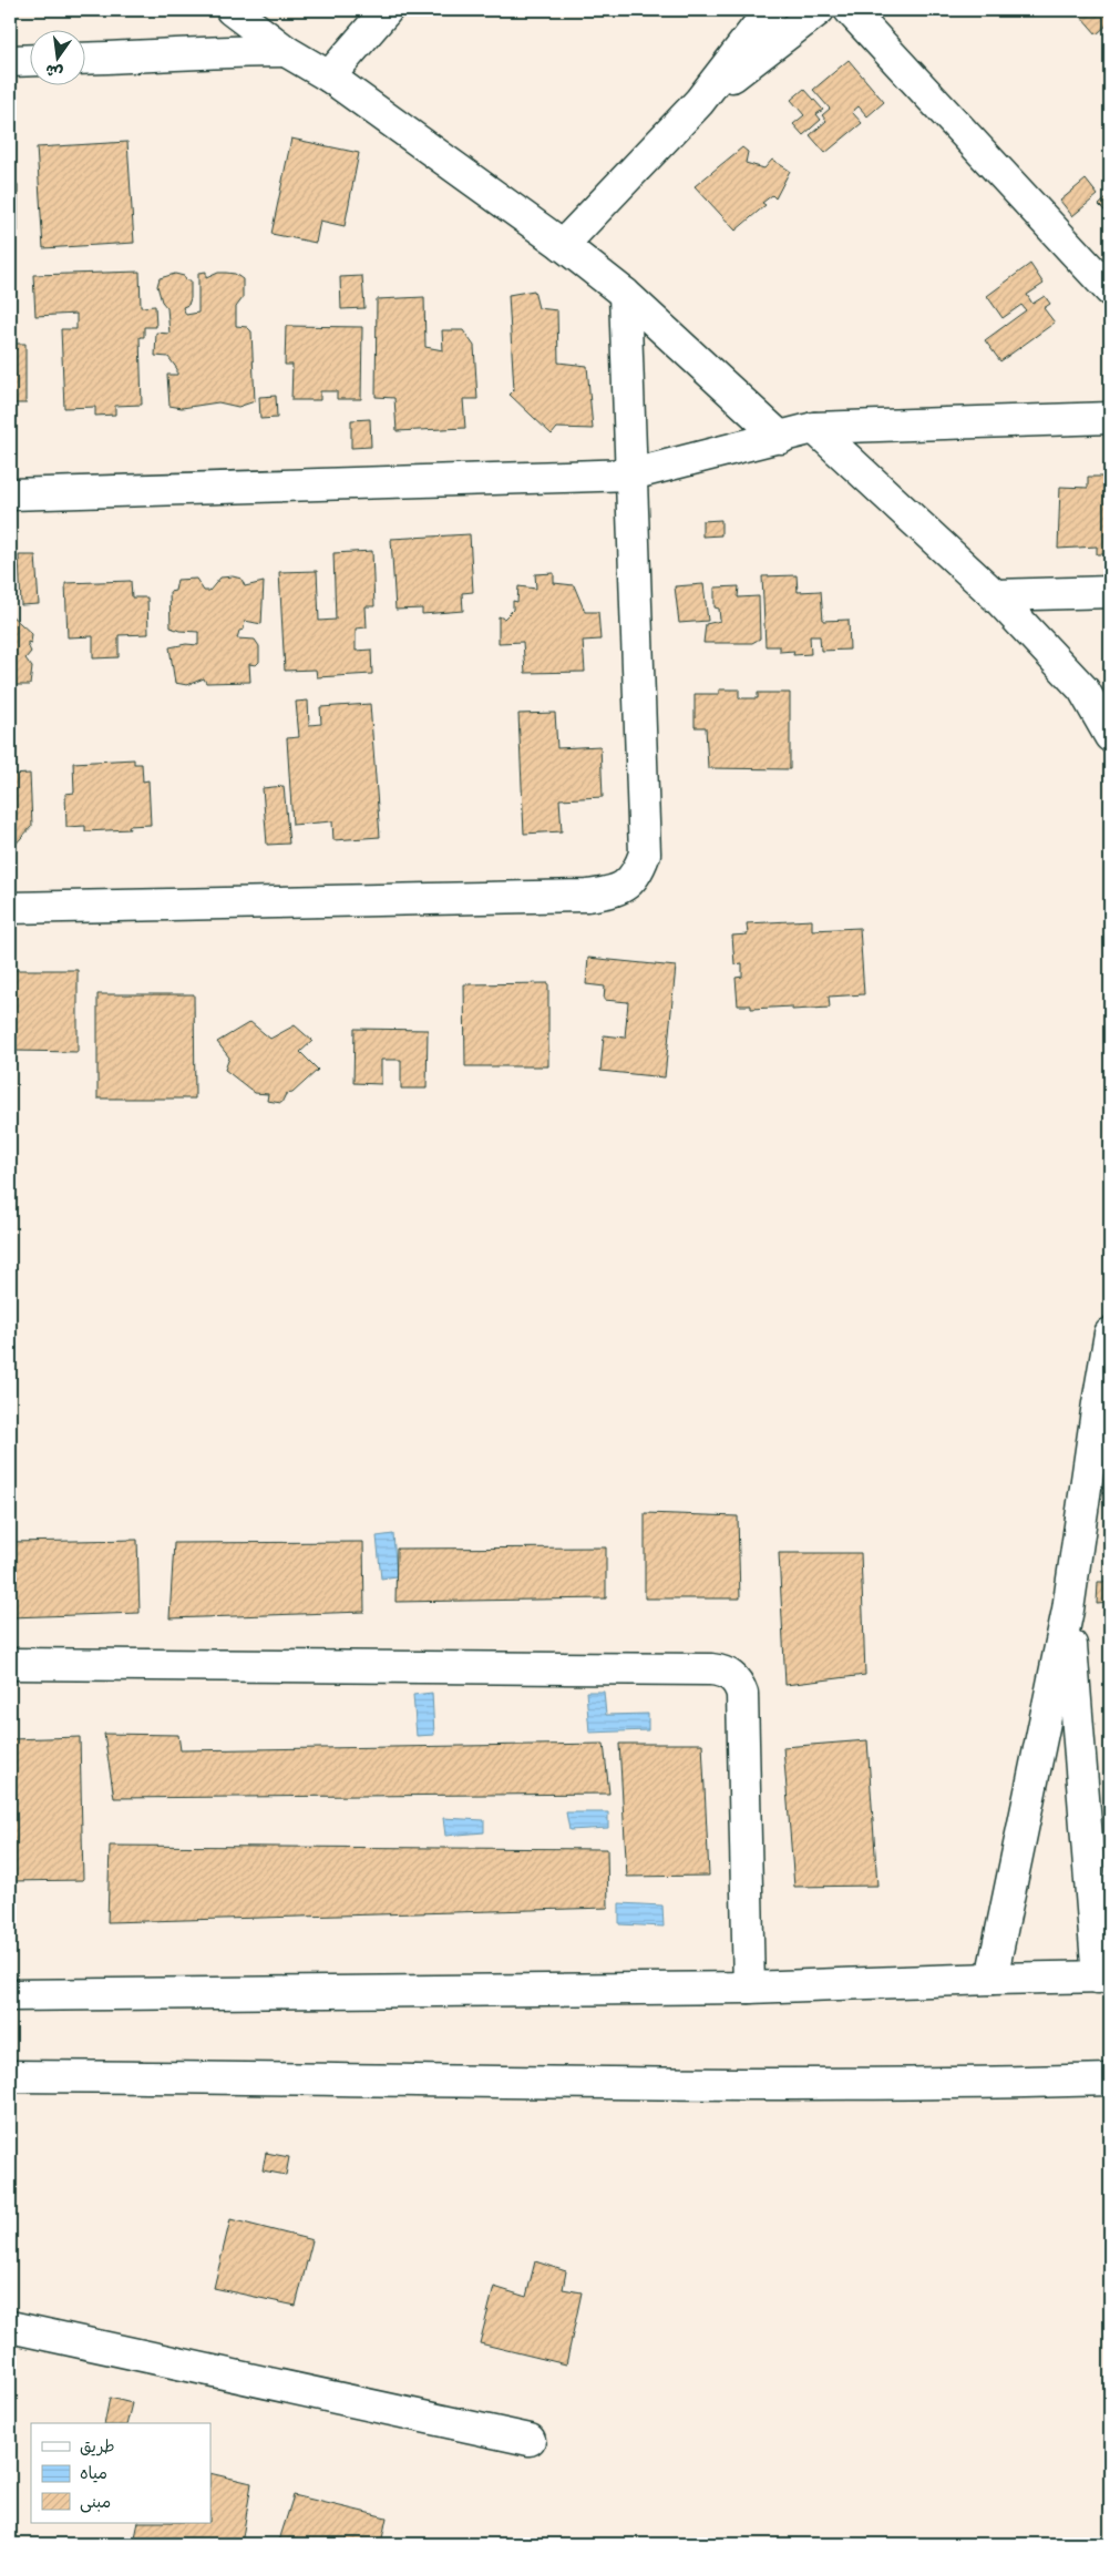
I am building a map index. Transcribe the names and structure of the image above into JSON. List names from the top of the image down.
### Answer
{
  "legend": ["طريق", "مياه", "مبنى"],
  "north": "bottom"
}
